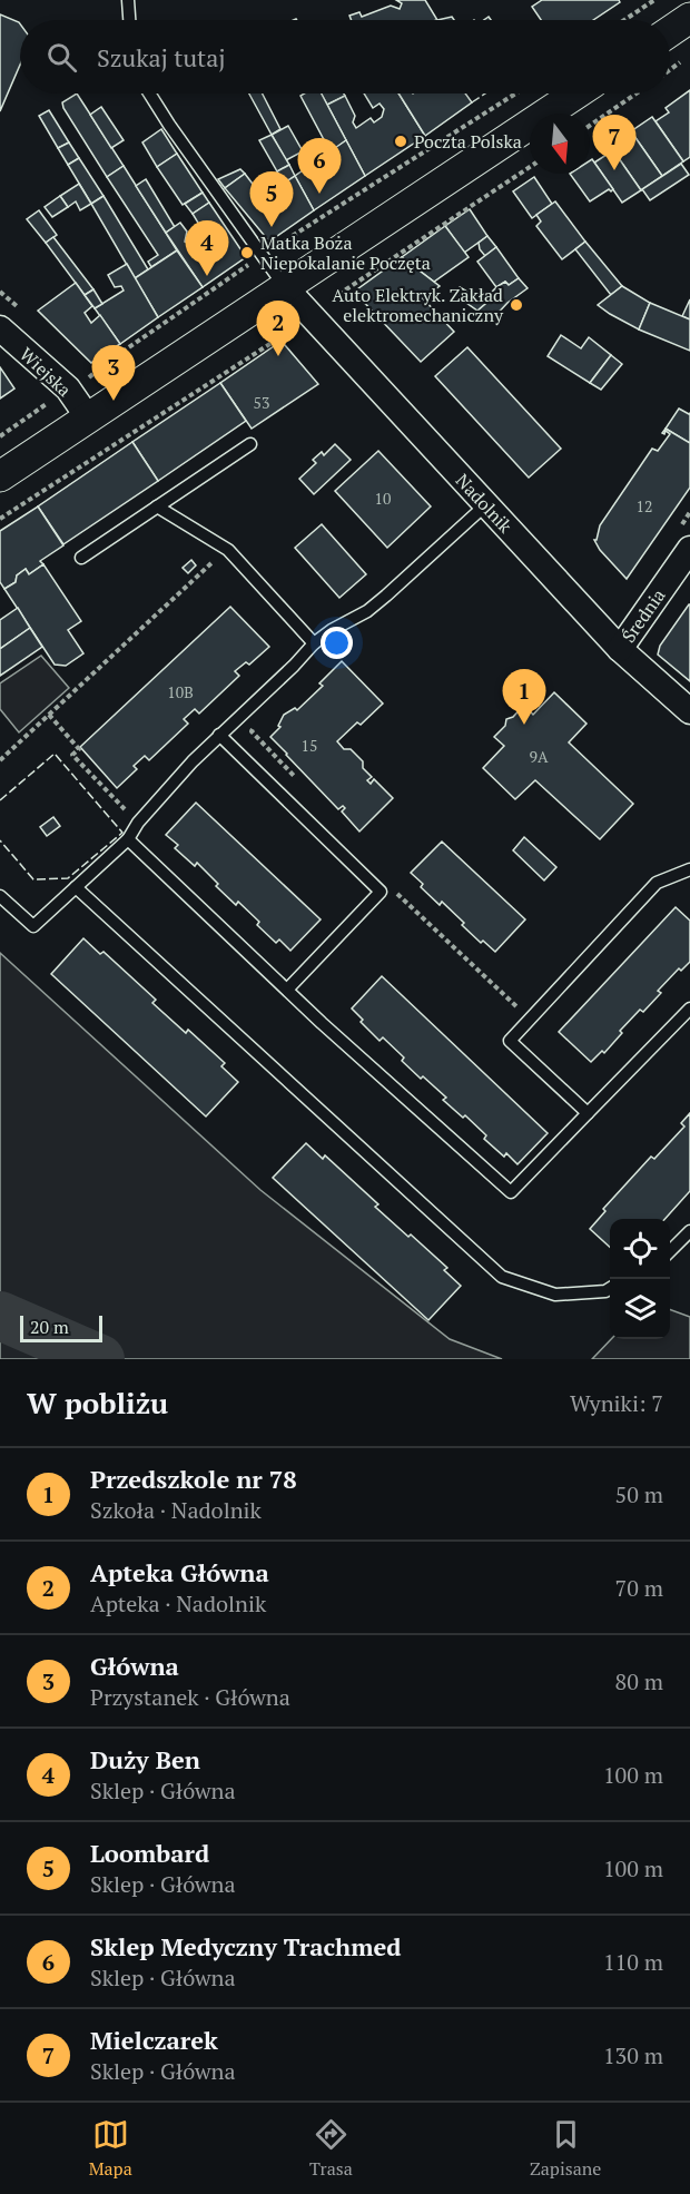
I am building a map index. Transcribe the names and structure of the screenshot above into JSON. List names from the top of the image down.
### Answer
{
  "streets": {
    "street": ["Wiejska", "Nadolnik", "Średnia"]
  },
  "crossings": [
    ["Nadolnik", "Średnia"]
  ],
  "places": ["Poczta Polska", "Matka Boża Niepokalanie Poczęta", "Auto Elektryk. Zakład elektromechaniczny"],
  "house_numbers": [
    "53",
    "10",
    "12",
    "10B",
    "15",
    "9A"
  ],
  "scale_bar": "20 m",
  "north": "bottom",
  "page": {
    "search": "Szukaj tutaj",
    "pins": [
      "7",
      "6",
      "5",
      "4",
      "2",
      "3",
      "1"
    ],
    "scale": "20 m",
    "heading": ["W pobliżu", "Wyniki: 7"],
    "list": [
      {
        "mark": "1",
        "name": "Przedszkole nr 78",
        "note": "Szkoła · Nadolnik",
        "value": "50 m"
      },
      {
        "mark": "2",
        "name": "Apteka Główna",
        "note": "Apteka · Nadolnik",
        "value": "70 m"
      },
      {
        "mark": "3",
        "name": "Główna",
        "note": "Przystanek · Główna",
        "value": "80 m"
      },
      {
        "mark": "4",
        "name": "Duży Ben",
        "note": "Sklep · Główna",
        "value": "100 m"
      },
      {
        "mark": "5",
        "name": "Loombard",
        "note": "Sklep · Główna",
        "value": "100 m"
      },
      {
        "mark": "6",
        "name": "Sklep Medyczny Trachmed",
        "note": "Sklep · Główna",
        "value": "110 m"
      },
      {
        "mark": "7",
        "name": "Mielczarek",
        "note": "Sklep · Główna",
        "value": "130 m"
      }
    ],
    "nav": ["Mapa", "Trasa", "Zapisane"]
  }
}
